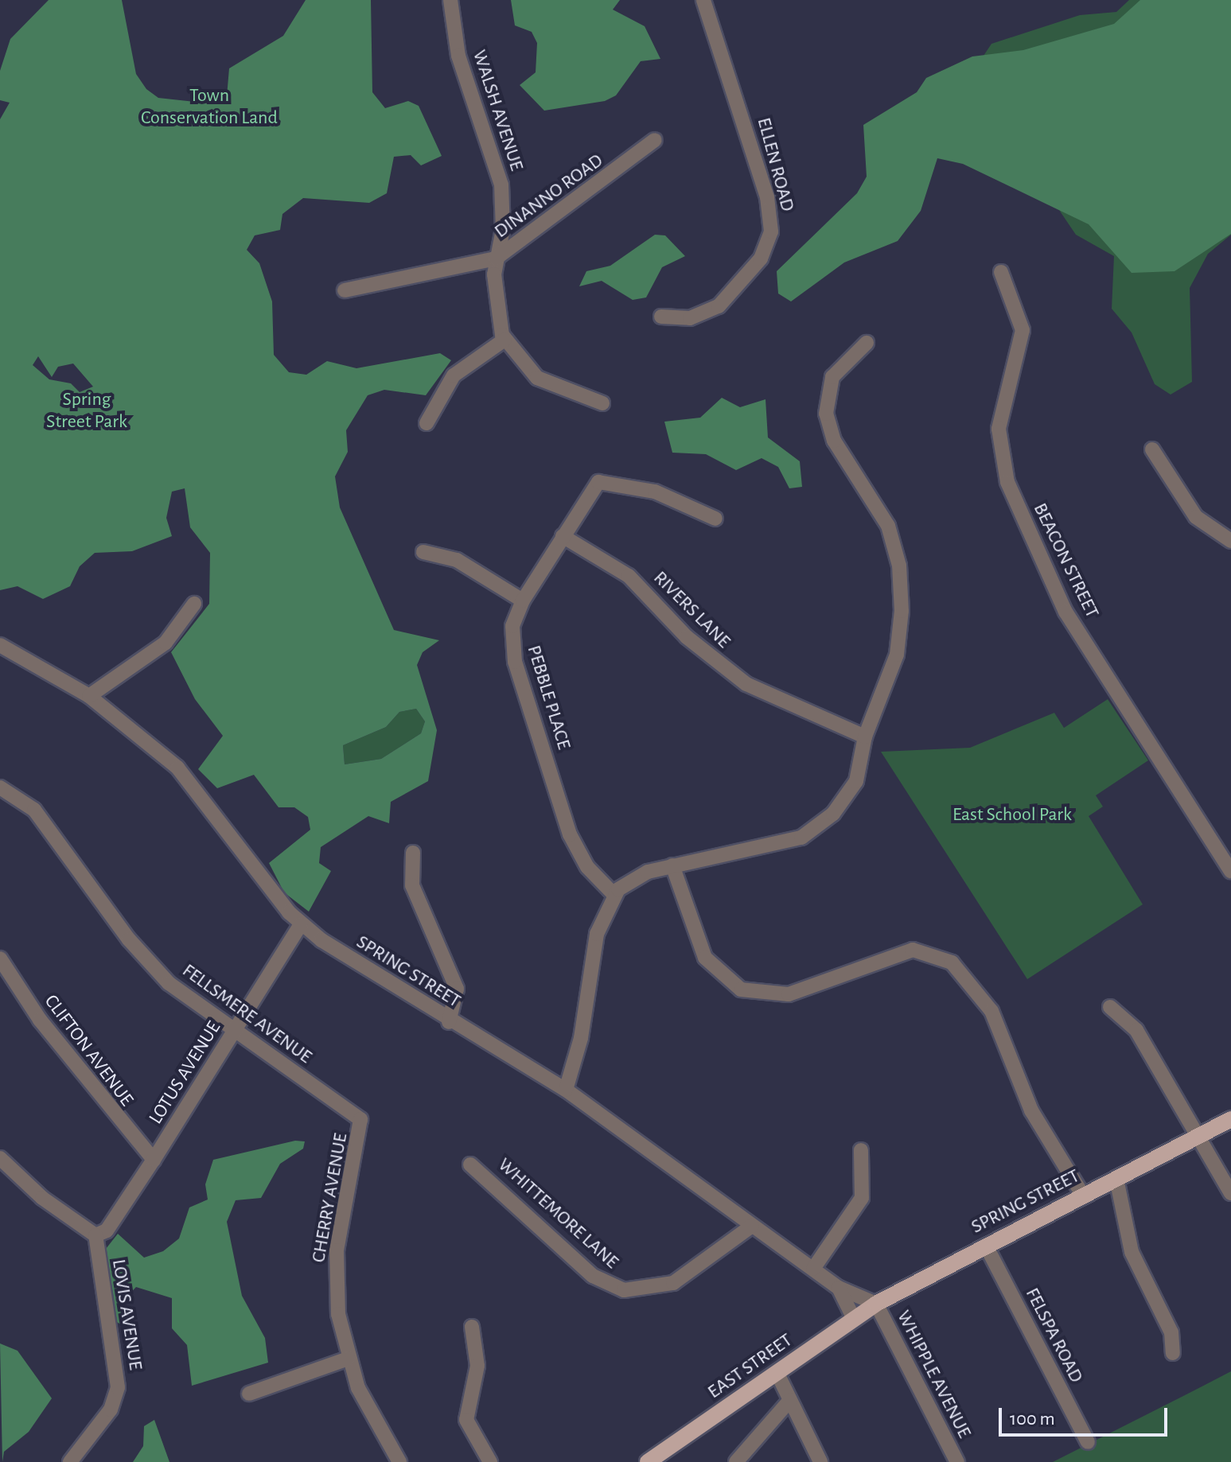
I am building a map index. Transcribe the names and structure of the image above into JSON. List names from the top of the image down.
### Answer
{
  "streets": {
    "main road": ["SPRING STREET", "EAST STREET"],
    "street": [
      "WALSH AVENUE",
      "ELLEN ROAD",
      "DINANNO ROAD",
      "BEACON STREET",
      "RIVERS LANE",
      "PEBBLE PLACE",
      "FELLSMERE AVENUE",
      "CLIFTON AVENUE",
      "LOTUS AVENUE",
      "CHERRY AVENUE",
      "WHITTEMORE LANE",
      "LOVIS AVENUE",
      "FELSPA ROAD",
      "WHIPPLE AVENUE"
    ]
  },
  "crossings": [
    ["WALSH AVENUE", "DINANNO ROAD"],
    ["RIVERS LANE", "PEBBLE PLACE"],
    ["SPRING STREET", "LOTUS AVENUE"],
    ["SPRING STREET", "WHITTEMORE LANE"],
    ["SPRING STREET", "FELSPA ROAD"],
    ["SPRING STREET", "EAST STREET"],
    ["SPRING STREET", "WHIPPLE AVENUE"],
    ["FELLSMERE AVENUE", "LOTUS AVENUE"],
    ["FELLSMERE AVENUE", "CHERRY AVENUE"],
    ["CLIFTON AVENUE", "LOTUS AVENUE"],
    ["LOTUS AVENUE", "LOVIS AVENUE"],
    ["EAST STREET", "WHIPPLE AVENUE"]
  ],
  "parks": ["Town Conservation Land", "Spring Street Park", "East School Park"],
  "scale_bar": "100 m"
}
